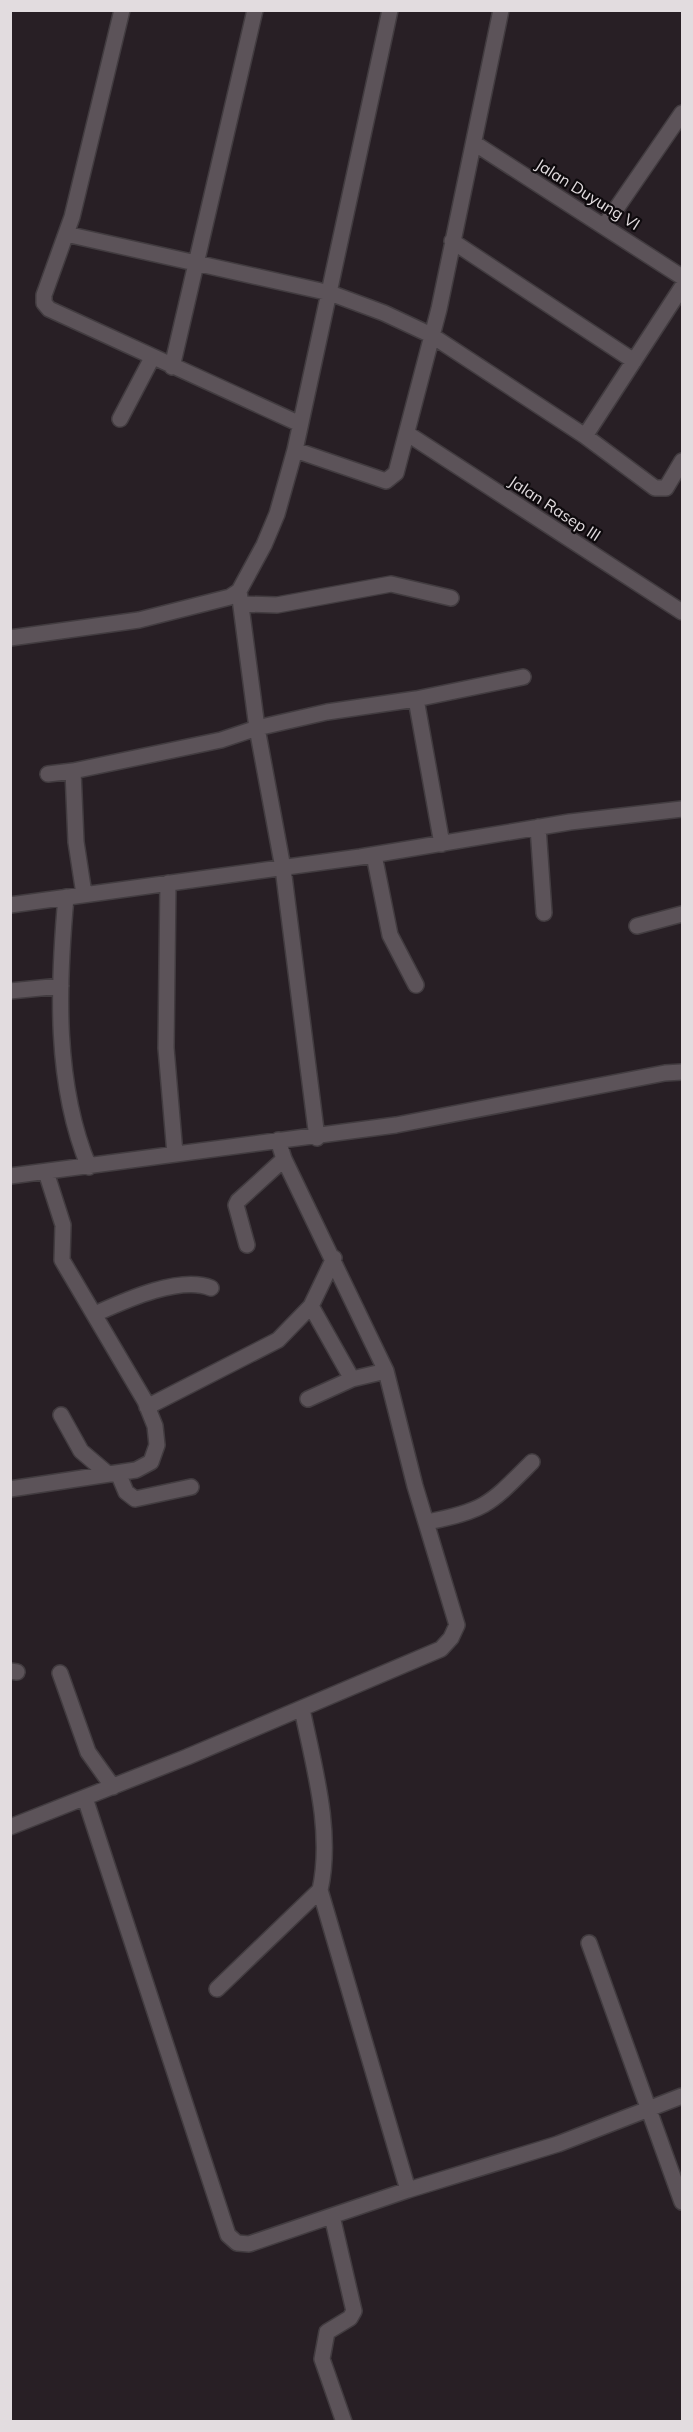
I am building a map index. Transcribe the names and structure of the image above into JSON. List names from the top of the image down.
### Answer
{
  "streets": {
    "street": ["Jalan Duyung VI", "Jalan Rasep III"]
  }
}
